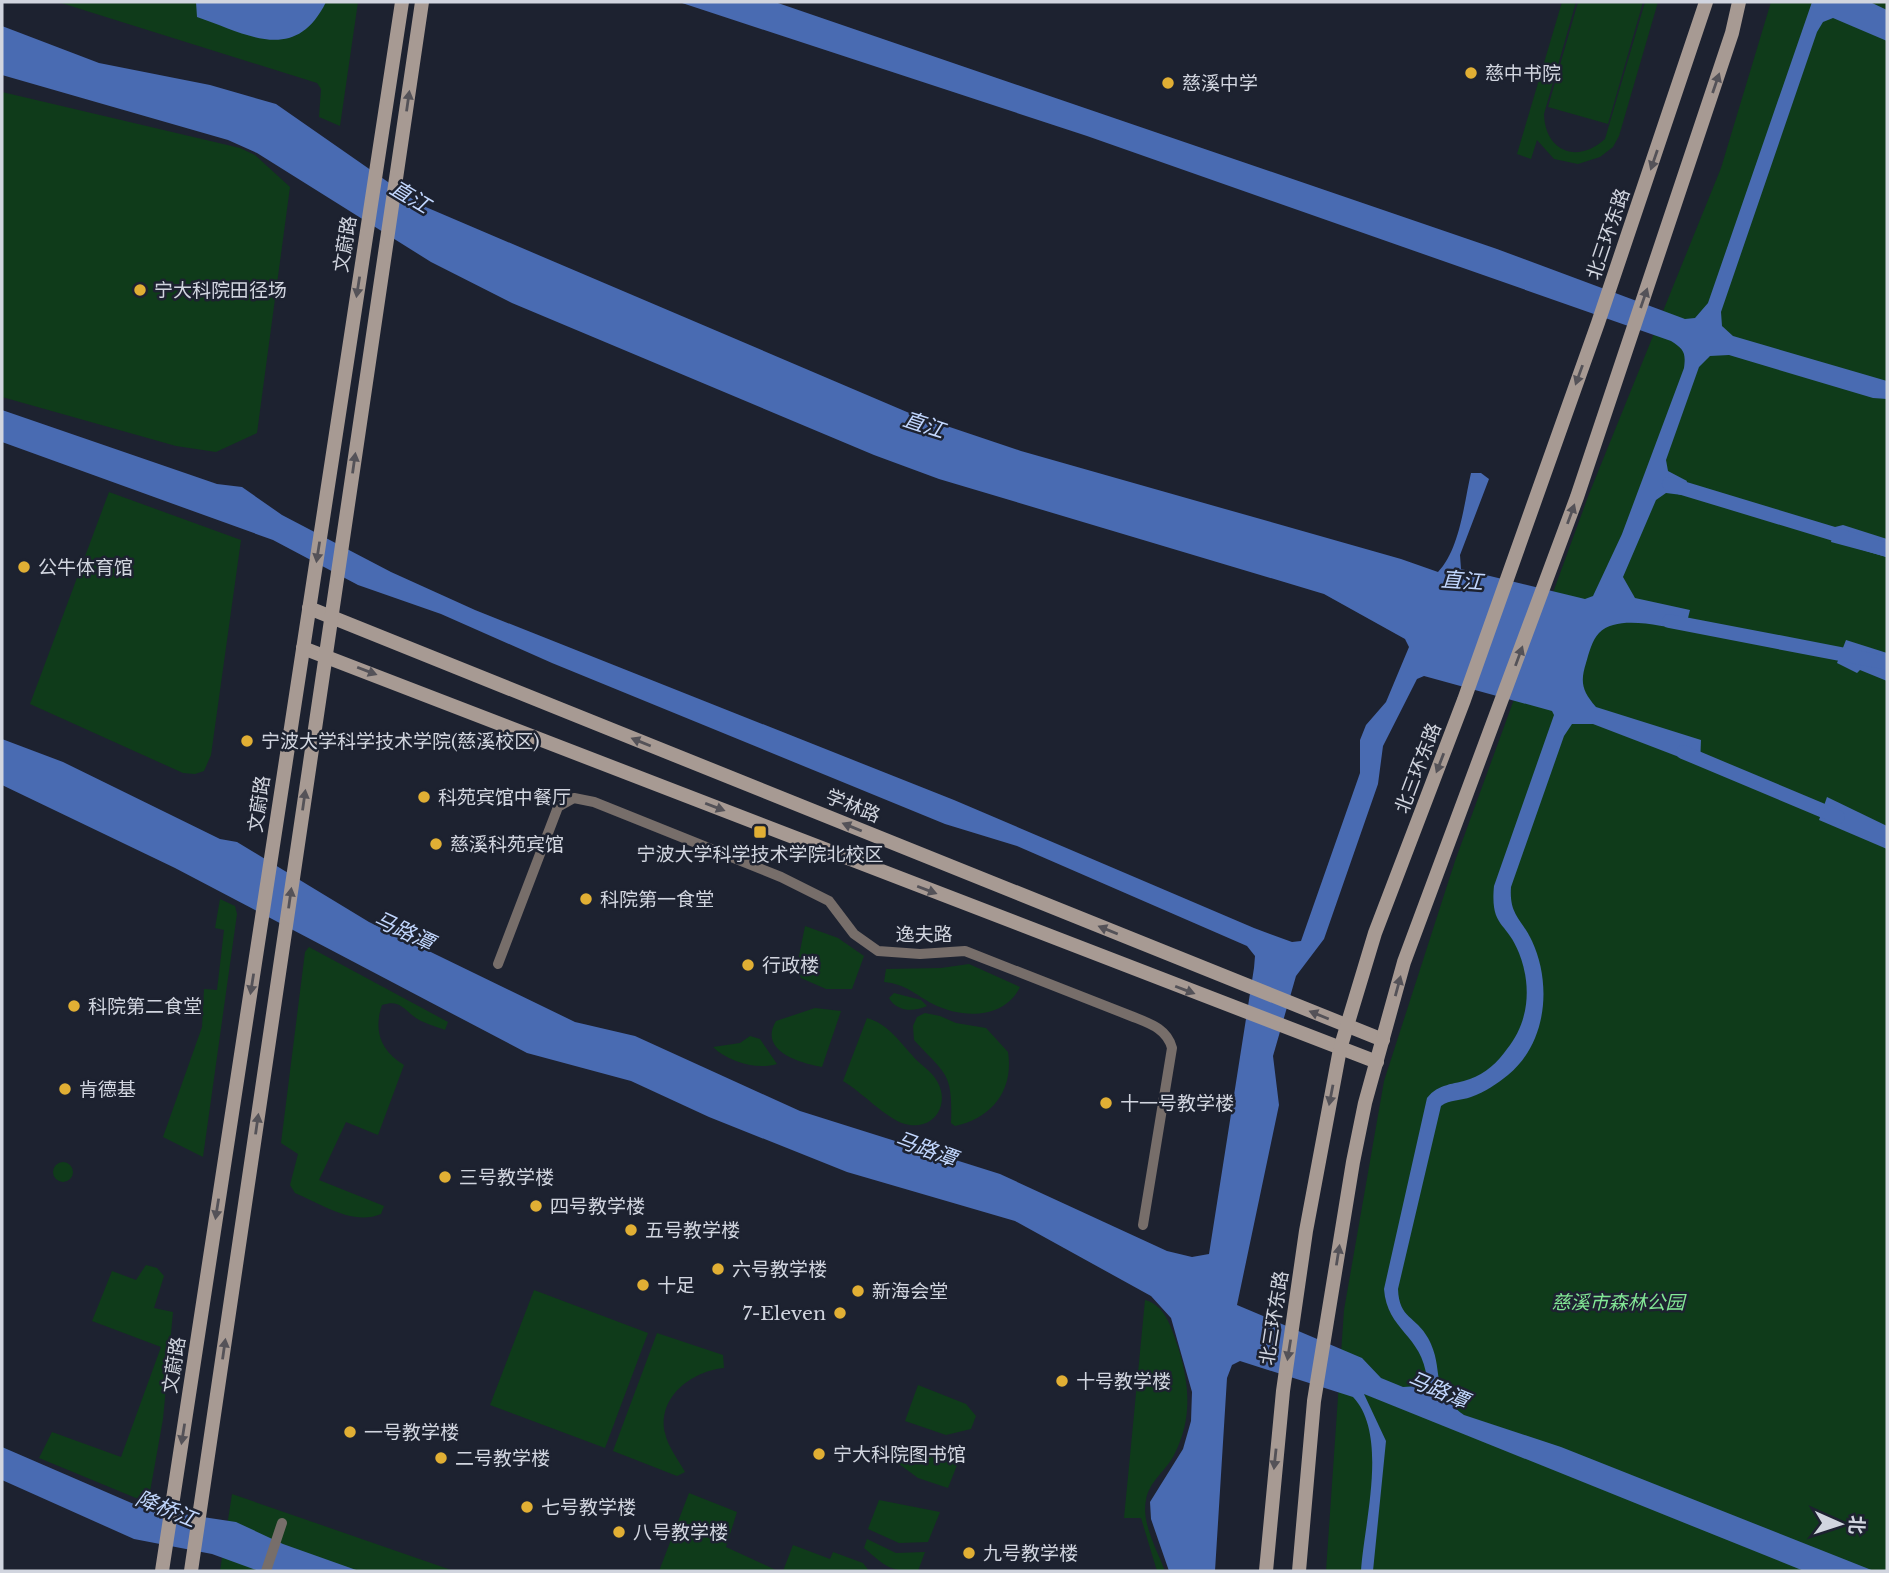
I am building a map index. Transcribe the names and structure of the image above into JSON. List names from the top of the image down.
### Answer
{
  "streets": {
    "main road": ["北三环东路", "文蔚路", "学林路"],
    "street": ["逸夫路"]
  },
  "crossings": [
    ["北三环东路", "学林路"],
    ["文蔚路", "学林路"]
  ],
  "water": ["直江", "马路潭", "降桥江"],
  "parks": ["慈溪市森林公园"],
  "places": {
    "other": [
      "慈中书院",
      "慈溪中学",
      "宁大科院田径场",
      "公牛体育馆",
      "宁波大学科学技术学院(慈溪校区)",
      "科苑宾馆中餐厅",
      "慈溪科苑宾馆",
      "科院第一食堂",
      "行政楼",
      "科院第二食堂",
      "肯德基",
      "十一号教学楼",
      "三号教学楼",
      "四号教学楼",
      "五号教学楼",
      "六号教学楼",
      "十足",
      "新海会堂",
      "7-Eleven",
      "十号教学楼",
      "一号教学楼",
      "宁大科院图书馆",
      "二号教学楼",
      "七号教学楼",
      "八号教学楼",
      "九号教学楼"
    ],
    "transit": ["宁波大学科学技术学院北校区"]
  },
  "north": "right"
}
